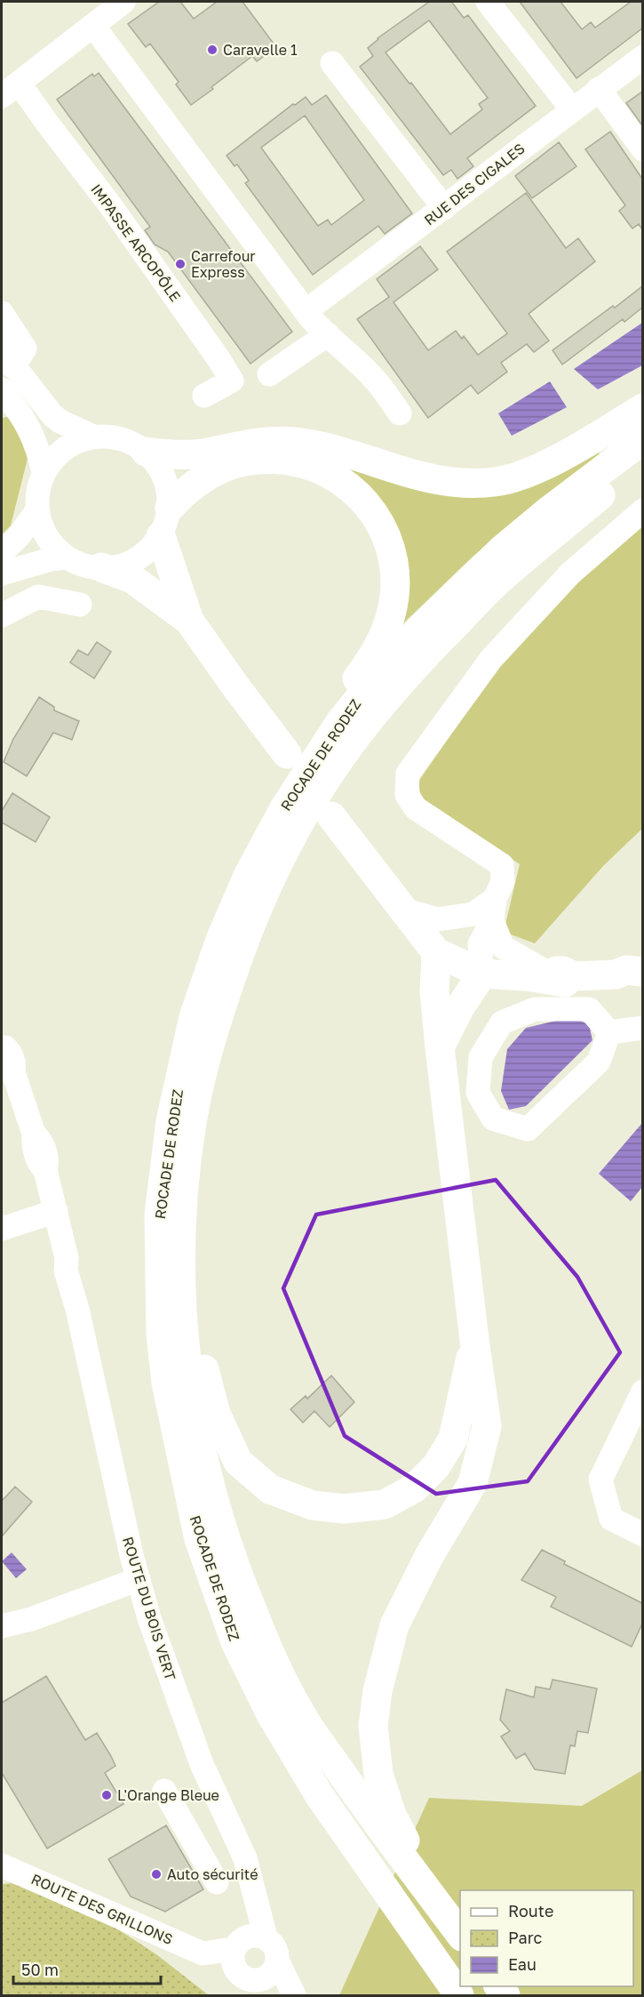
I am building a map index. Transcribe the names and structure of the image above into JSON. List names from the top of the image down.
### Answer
{
  "streets": {
    "main road": ["ROCADE DE RODEZ"],
    "street": [
      "RUE DES CIGALES",
      "IMPASSE ARCOPÔLE",
      "ROUTE DU BOIS VERT",
      "ROUTE DES GRILLONS"
    ]
  },
  "crossings": [
    ["ROUTE DU BOIS VERT", "ROUTE DES GRILLONS"]
  ],
  "places": [
    "Caravelle 1",
    "Carrefour Express",
    "L'Orange Bleue",
    "Auto sécurité"
  ],
  "legend": ["Route", "Parc", "Eau"],
  "scale_bar": "50 m"
}
